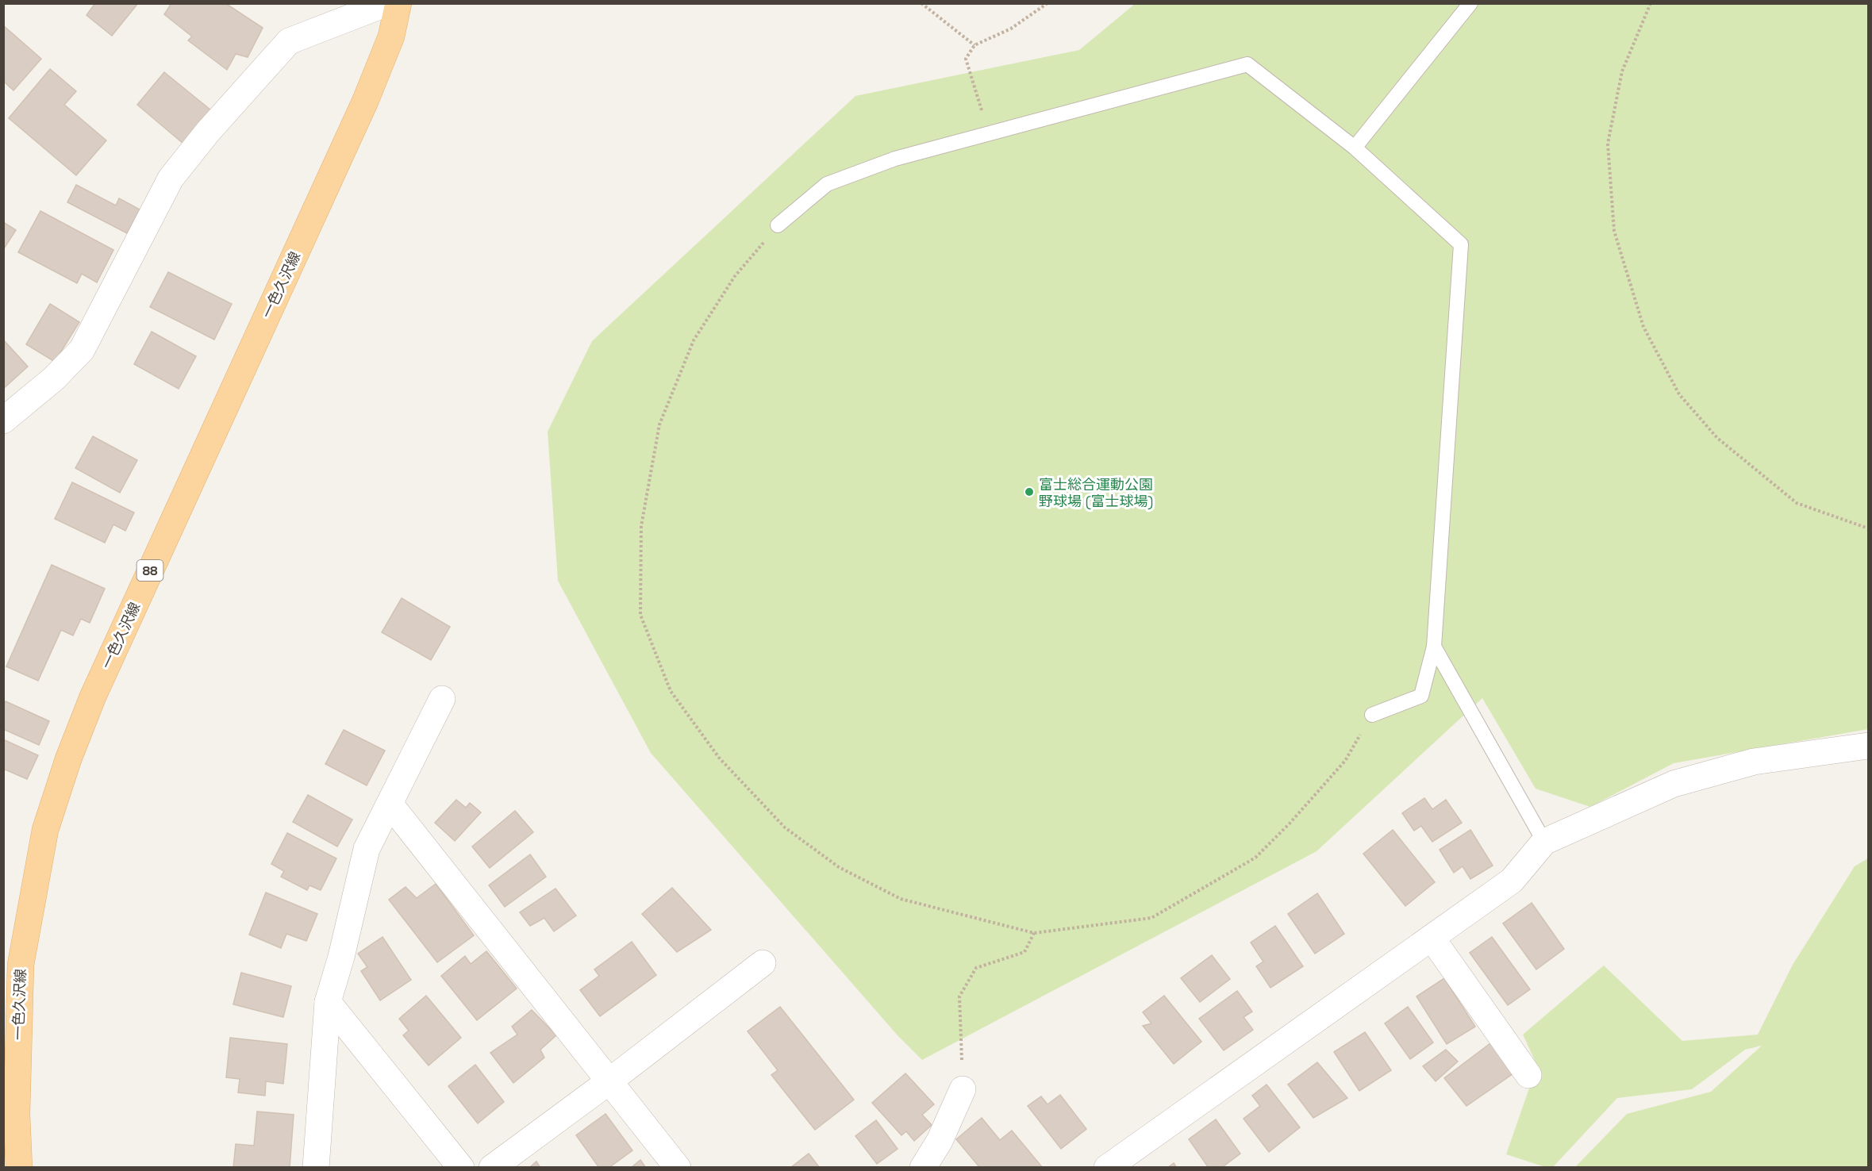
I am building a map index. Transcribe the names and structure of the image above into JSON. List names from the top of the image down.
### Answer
{
  "streets": {
    "main road": ["一色久沢線", "88"]
  },
  "places": ["富士総合運動公園 野球場 (富士球場)"]
}
